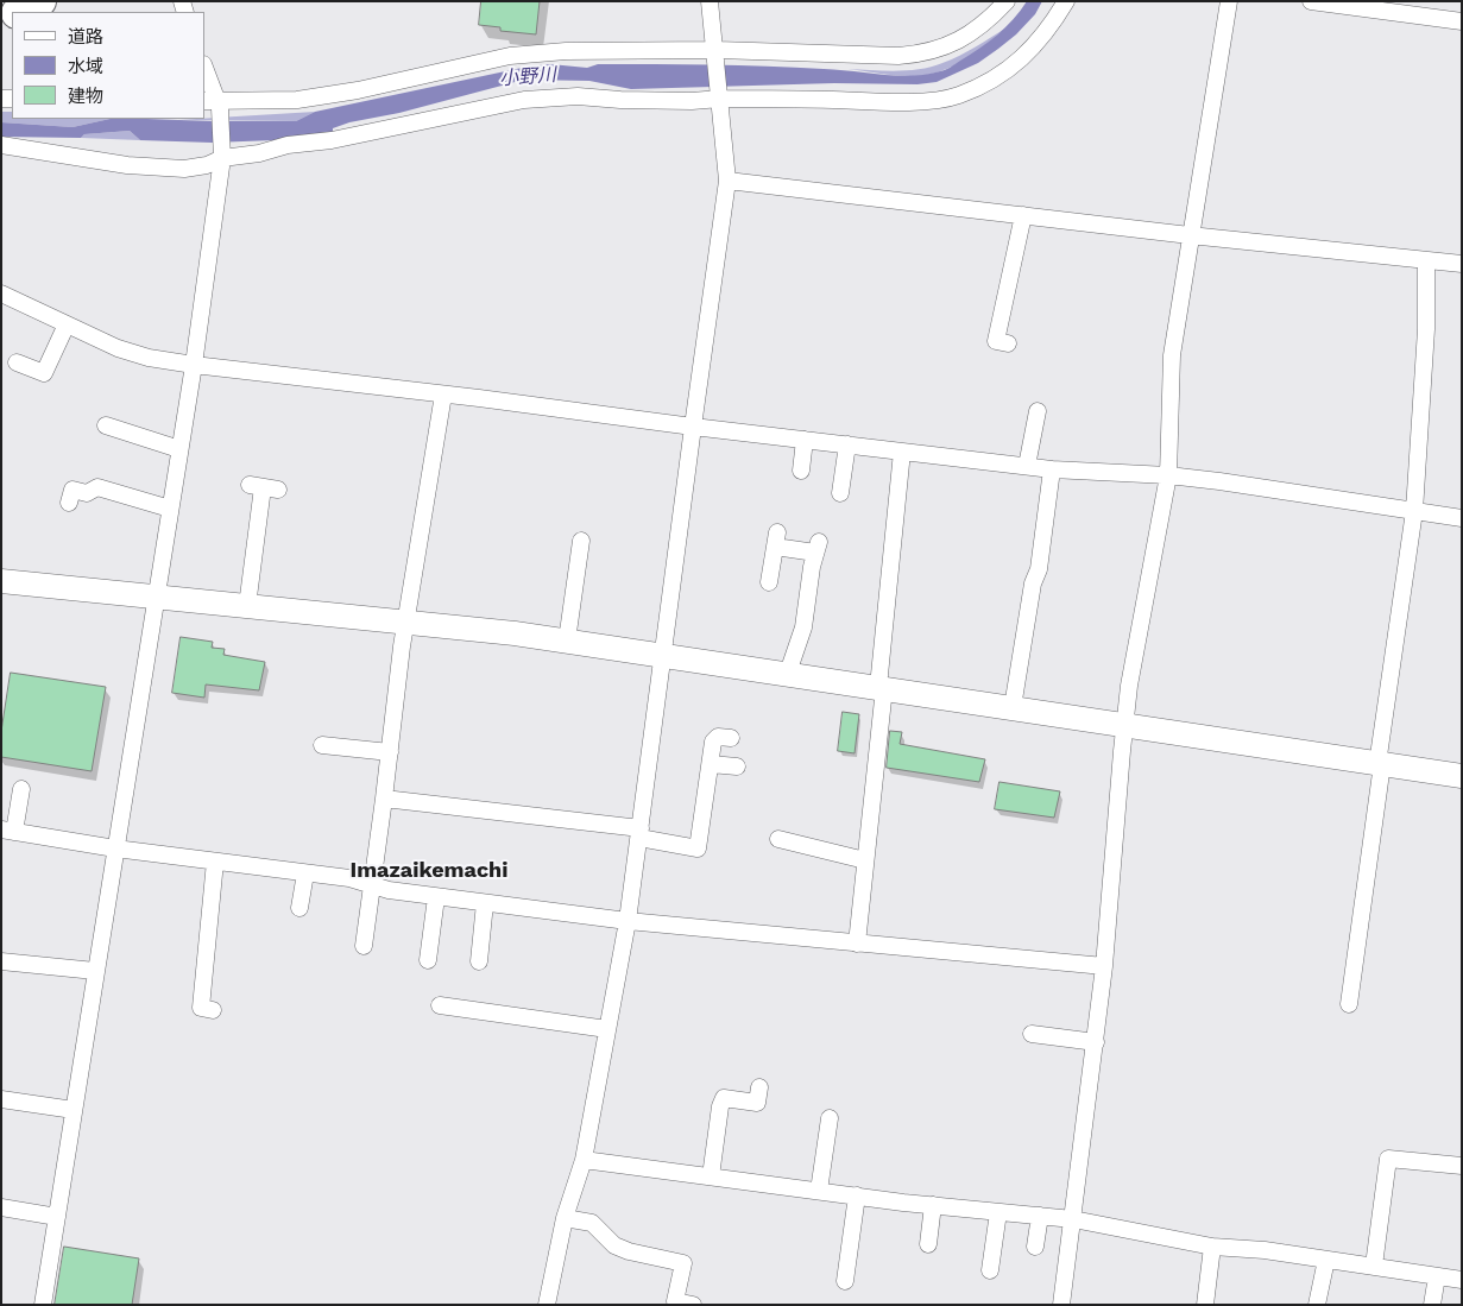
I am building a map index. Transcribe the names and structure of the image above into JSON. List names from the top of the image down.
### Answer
{
  "districts": ["Imazaikemachi"],
  "water": ["小野川"],
  "legend": ["道路", "水域", "建物"]
}
